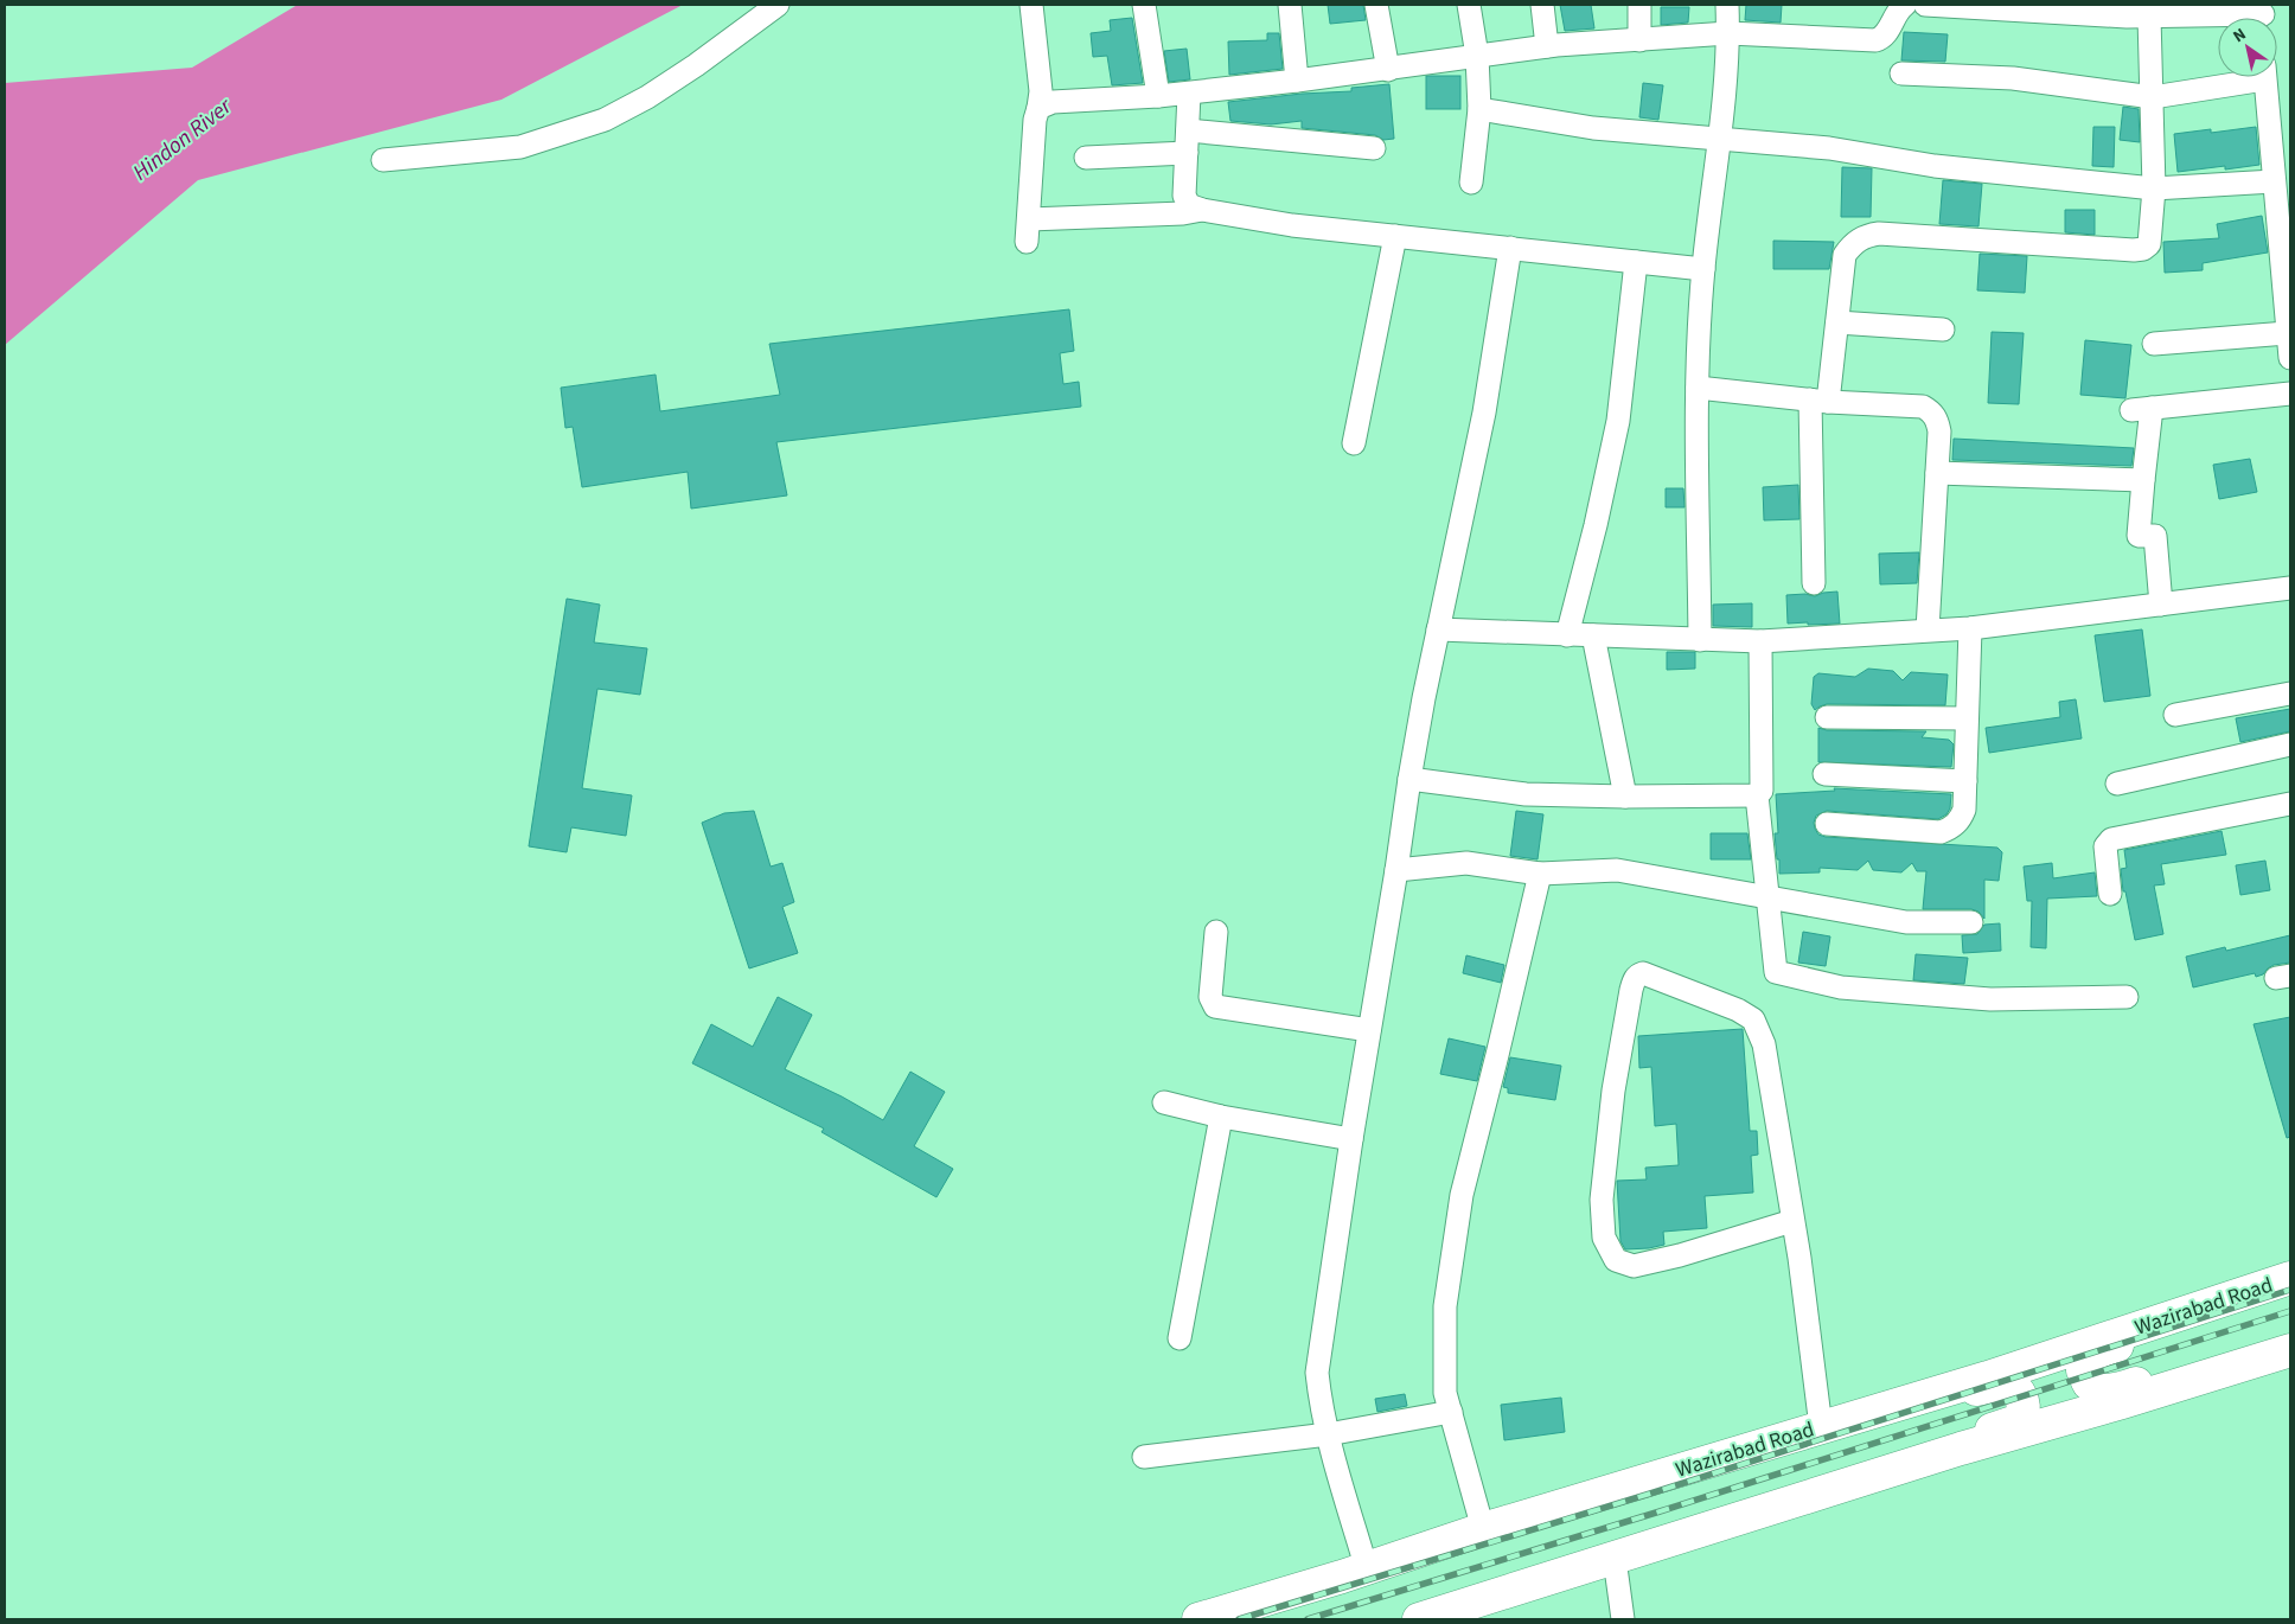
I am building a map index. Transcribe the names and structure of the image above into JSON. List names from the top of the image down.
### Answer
{
  "streets": {
    "highway": ["Wazirabad Road"]
  },
  "water": ["Hindon River"],
  "north": "top left"
}
